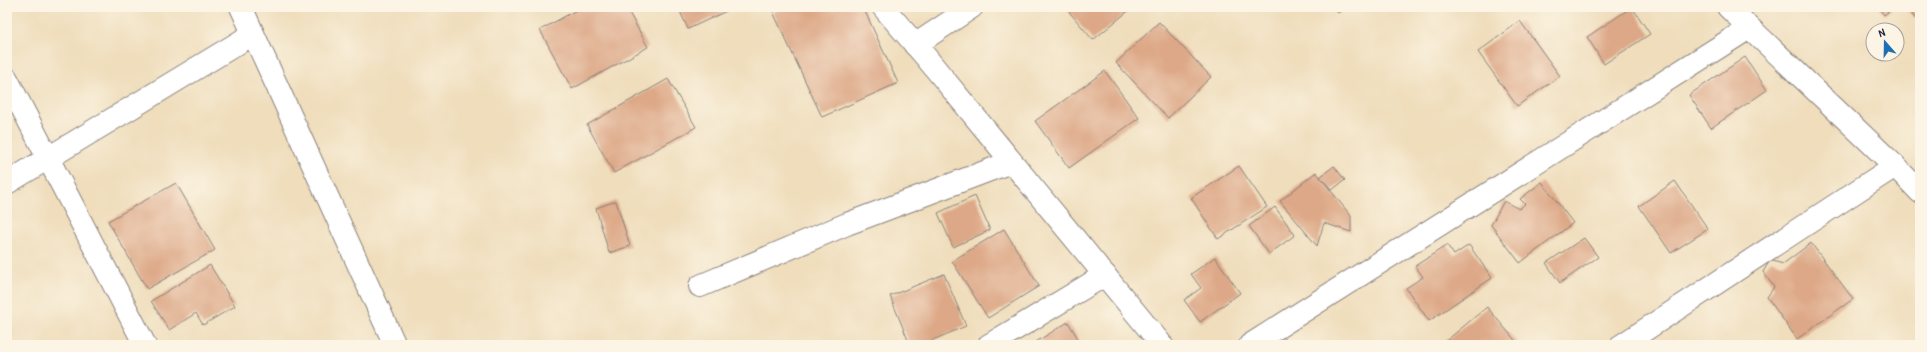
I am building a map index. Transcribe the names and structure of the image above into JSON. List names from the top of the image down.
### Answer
{
  "north": "top"
}
